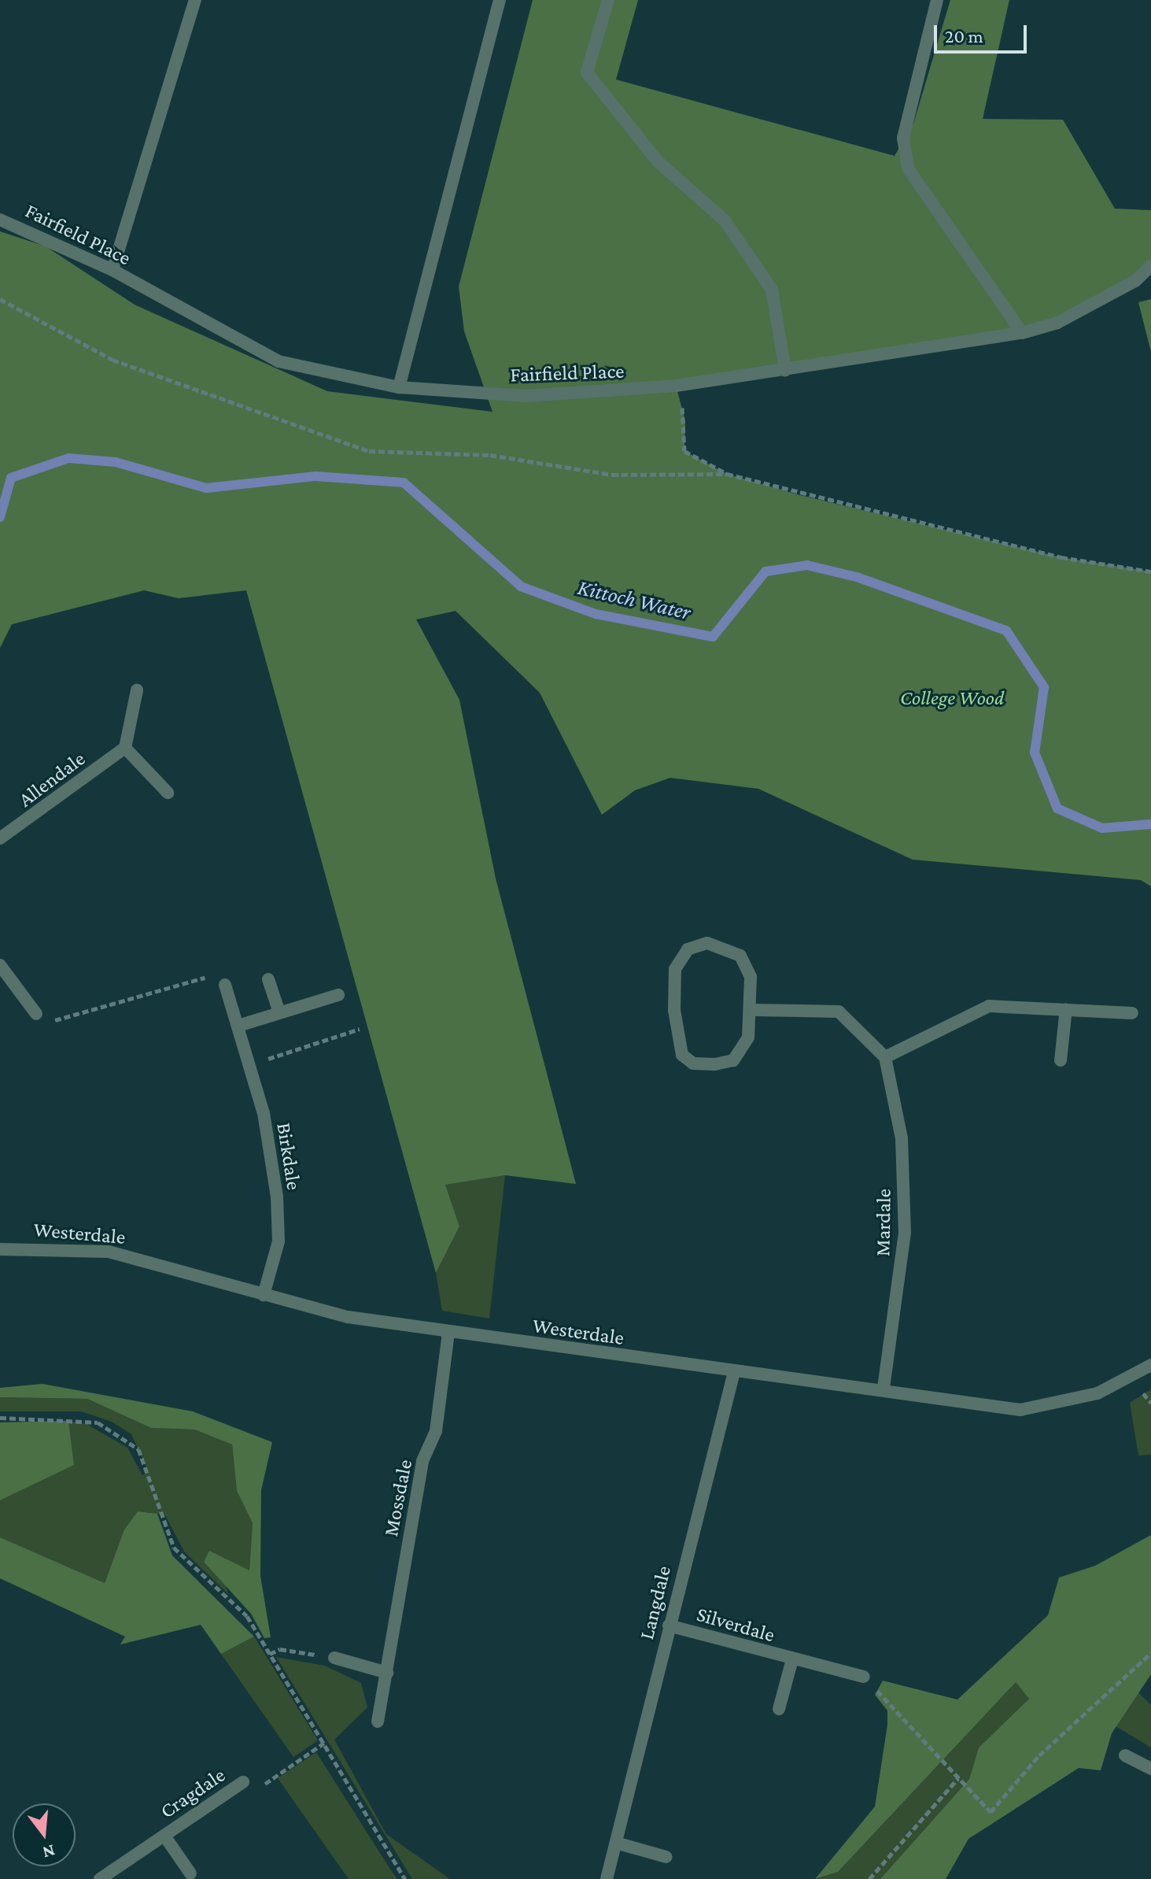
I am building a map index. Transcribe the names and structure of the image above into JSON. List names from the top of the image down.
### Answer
{
  "streets": {
    "street": [
      "Fairfield Place",
      "Allendale",
      "Birkdale",
      "Mardale",
      "Westerdale",
      "Mossdale",
      "Langdale",
      "Silverdale",
      "Cragdale"
    ]
  },
  "crossings": [
    ["Birkdale", "Westerdale"],
    ["Mardale", "Westerdale"],
    ["Westerdale", "Mossdale"],
    ["Westerdale", "Langdale"],
    ["Langdale", "Silverdale"]
  ],
  "water": ["Kittoch Water"],
  "parks": ["College Wood"],
  "scale_bar": "20 m",
  "north": "bottom"
}
